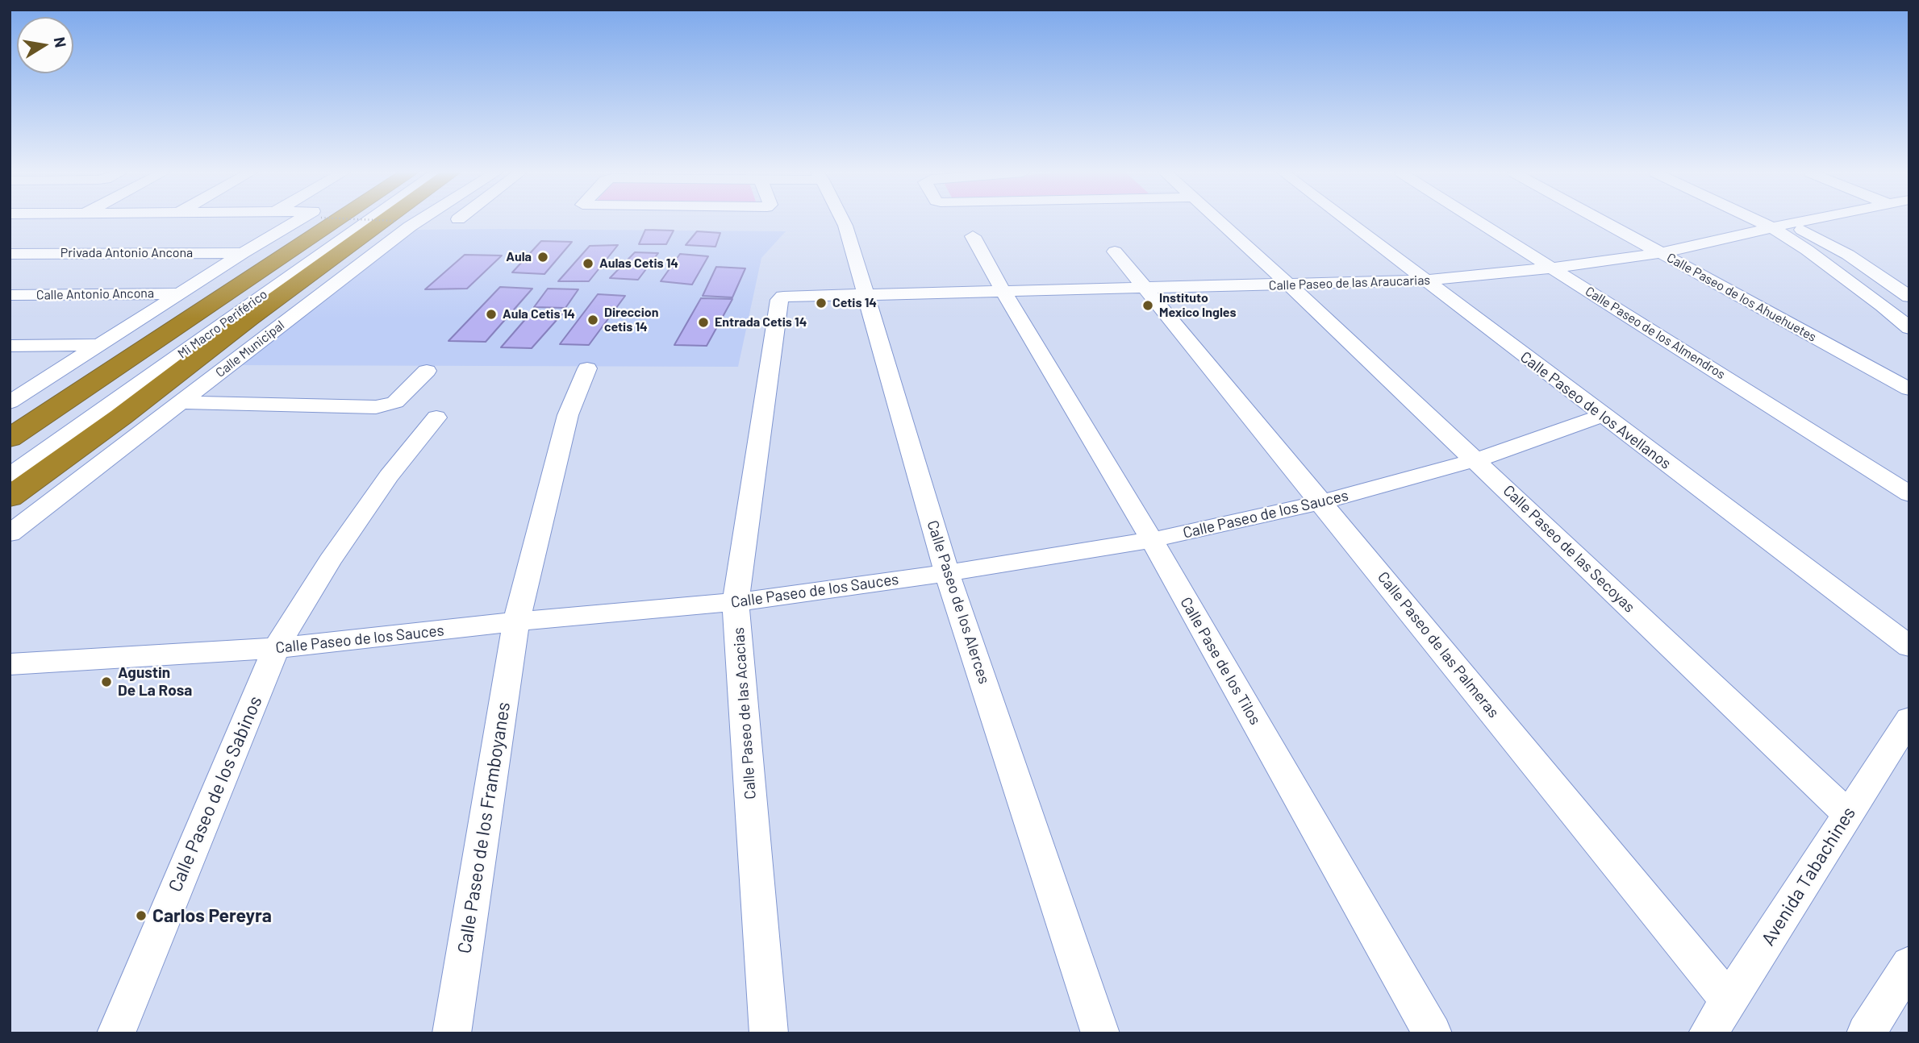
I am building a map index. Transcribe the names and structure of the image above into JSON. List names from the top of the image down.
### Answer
{
  "streets": {
    "street": [
      "Privada Antonio Ancona",
      "Calle Paseo de las Araucarias",
      "Calle Antonio Ancona",
      "Calle Paseo de los Ahuehuetes",
      "Mi Macro Periférico",
      "Calle Paseo de los Almendros",
      "Calle Municipal",
      "Calle Paseo de los Avellanos",
      "Calle Paseo de los Sauces",
      "Calle Paseo de las Secoyas",
      "Calle Paseo de los Alerces",
      "Calle Paseo de las Palmeras",
      "Calle Pase de los Tilos",
      "Calle Paseo de las Acacias",
      "Calle Paseo de los Sabinos",
      "Calle Paseo de los Framboyanes",
      "Avenida Tabachines"
    ]
  },
  "crossings": [
    ["Calle Paseo de las Araucarias", "Calle Paseo de los Ahuehuetes"],
    ["Calle Paseo de las Araucarias", "Calle Paseo de los Almendros"],
    ["Calle Paseo de las Araucarias", "Calle Paseo de los Avellanos"],
    ["Calle Paseo de las Araucarias", "Calle Paseo de las Secoyas"],
    ["Calle Paseo de las Araucarias", "Calle Paseo de los Alerces"],
    ["Calle Paseo de las Araucarias", "Calle Paseo de las Palmeras"],
    ["Calle Paseo de las Araucarias", "Calle Pase de los Tilos"],
    ["Calle Paseo de las Araucarias", "Calle Paseo de las Acacias"],
    ["Calle Paseo de los Avellanos", "Calle Paseo de los Sauces"],
    ["Calle Paseo de los Sauces", "Calle Paseo de las Secoyas"],
    ["Calle Paseo de los Sauces", "Calle Paseo de los Alerces"],
    ["Calle Paseo de los Sauces", "Calle Paseo de las Palmeras"],
    ["Calle Paseo de los Sauces", "Calle Pase de los Tilos"],
    ["Calle Paseo de los Sauces", "Calle Paseo de las Acacias"],
    ["Calle Paseo de los Sauces", "Calle Paseo de los Sabinos"],
    ["Calle Paseo de los Sauces", "Calle Paseo de los Framboyanes"],
    ["Calle Paseo de las Secoyas", "Avenida Tabachines"],
    ["Calle Paseo de las Palmeras", "Avenida Tabachines"]
  ],
  "places": [
    "Aula",
    "Aulas Cetis 14",
    "Cetis 14",
    "Instituto Mexico Ingles",
    "Aula Cetis 14",
    "Direccion cetis 14",
    "Entrada Cetis 14",
    "Agustin De La Rosa",
    "Carlos Pereyra"
  ],
  "north": "right"
}
